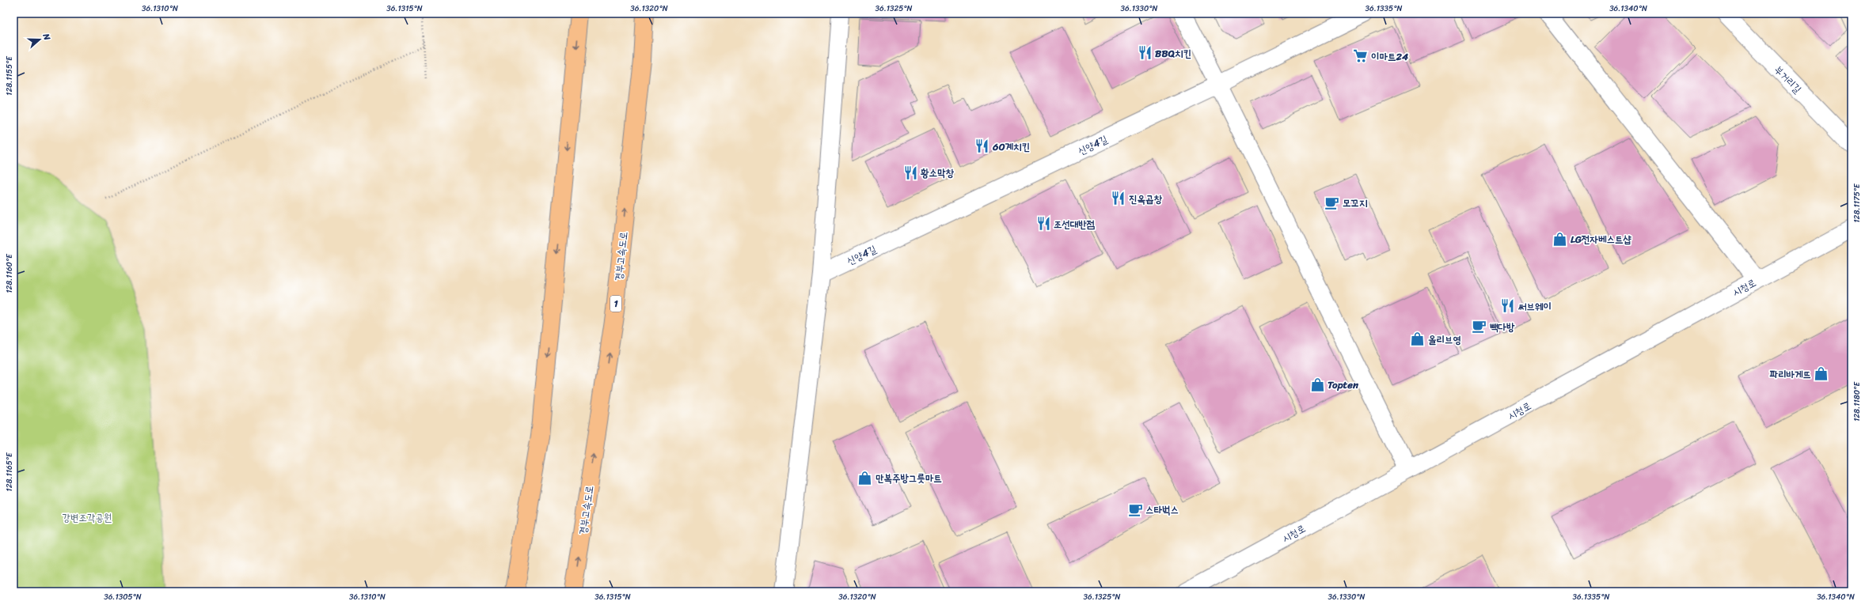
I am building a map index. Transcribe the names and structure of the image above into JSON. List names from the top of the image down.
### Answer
{
  "streets": {
    "highway": ["경부고속도로", "1"],
    "street": ["부거리길", "신양4길", "시청로"]
  },
  "parks": ["강변조각공원"],
  "places": {
    "restaurant": [
      "BBQ치킨",
      "60계치킨",
      "황소막창",
      "진옥곱창",
      "조선대반점",
      "써브웨이"
    ],
    "supermarket": ["이마트24"],
    "cafe": ["모꼬지", "빽다방", "스타벅스"],
    "shop": [
      "LG전자베스트샵",
      "올리브영",
      "파리바게뜨",
      "Topten",
      "만복주방그릇마트"
    ]
  },
  "north": "right",
  "coordinates": [
    "36.1310°N",
    "36.1315°N",
    "36.1320°N",
    "36.1325°N",
    "36.1330°N",
    "36.1335°N",
    "36.1340°N",
    "128.1155°E",
    "128.1175°E",
    "128.1160°E",
    "128.1180°E",
    "128.1165°E",
    "36.1305°N"
  ]
}
